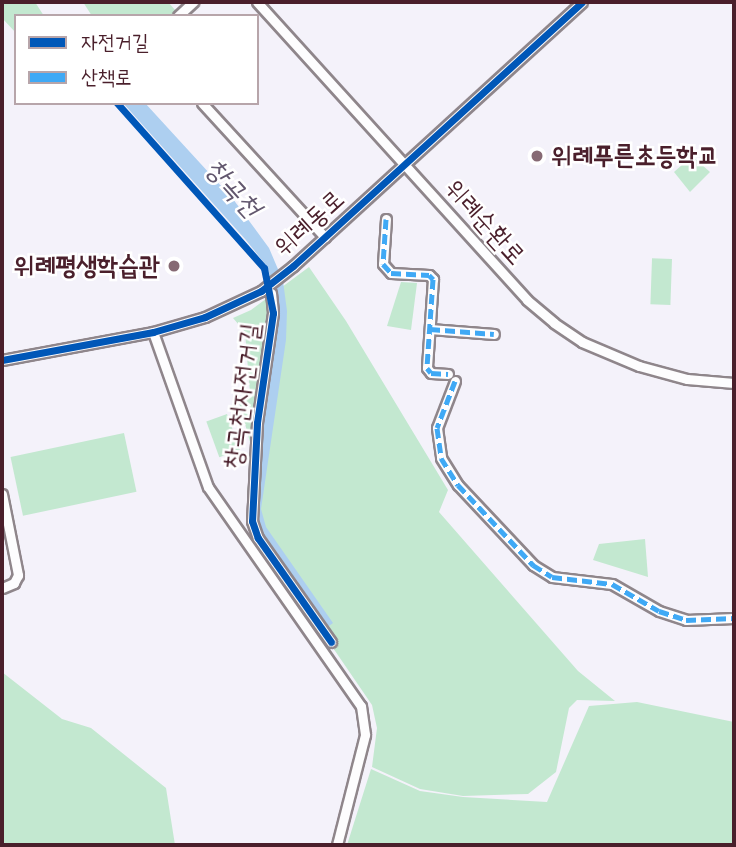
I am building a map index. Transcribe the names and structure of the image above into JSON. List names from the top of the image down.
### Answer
{
  "streets": {
    "street": ["위례순환로", "위례동로", "창곡천자전거길"]
  },
  "crossings": [
    ["위례순환로", "위례동로"]
  ],
  "water": ["창곡천"],
  "places": ["위례푸른초등학교", "위례평생학습관"],
  "legend": ["자전거길", "산책로"]
}
